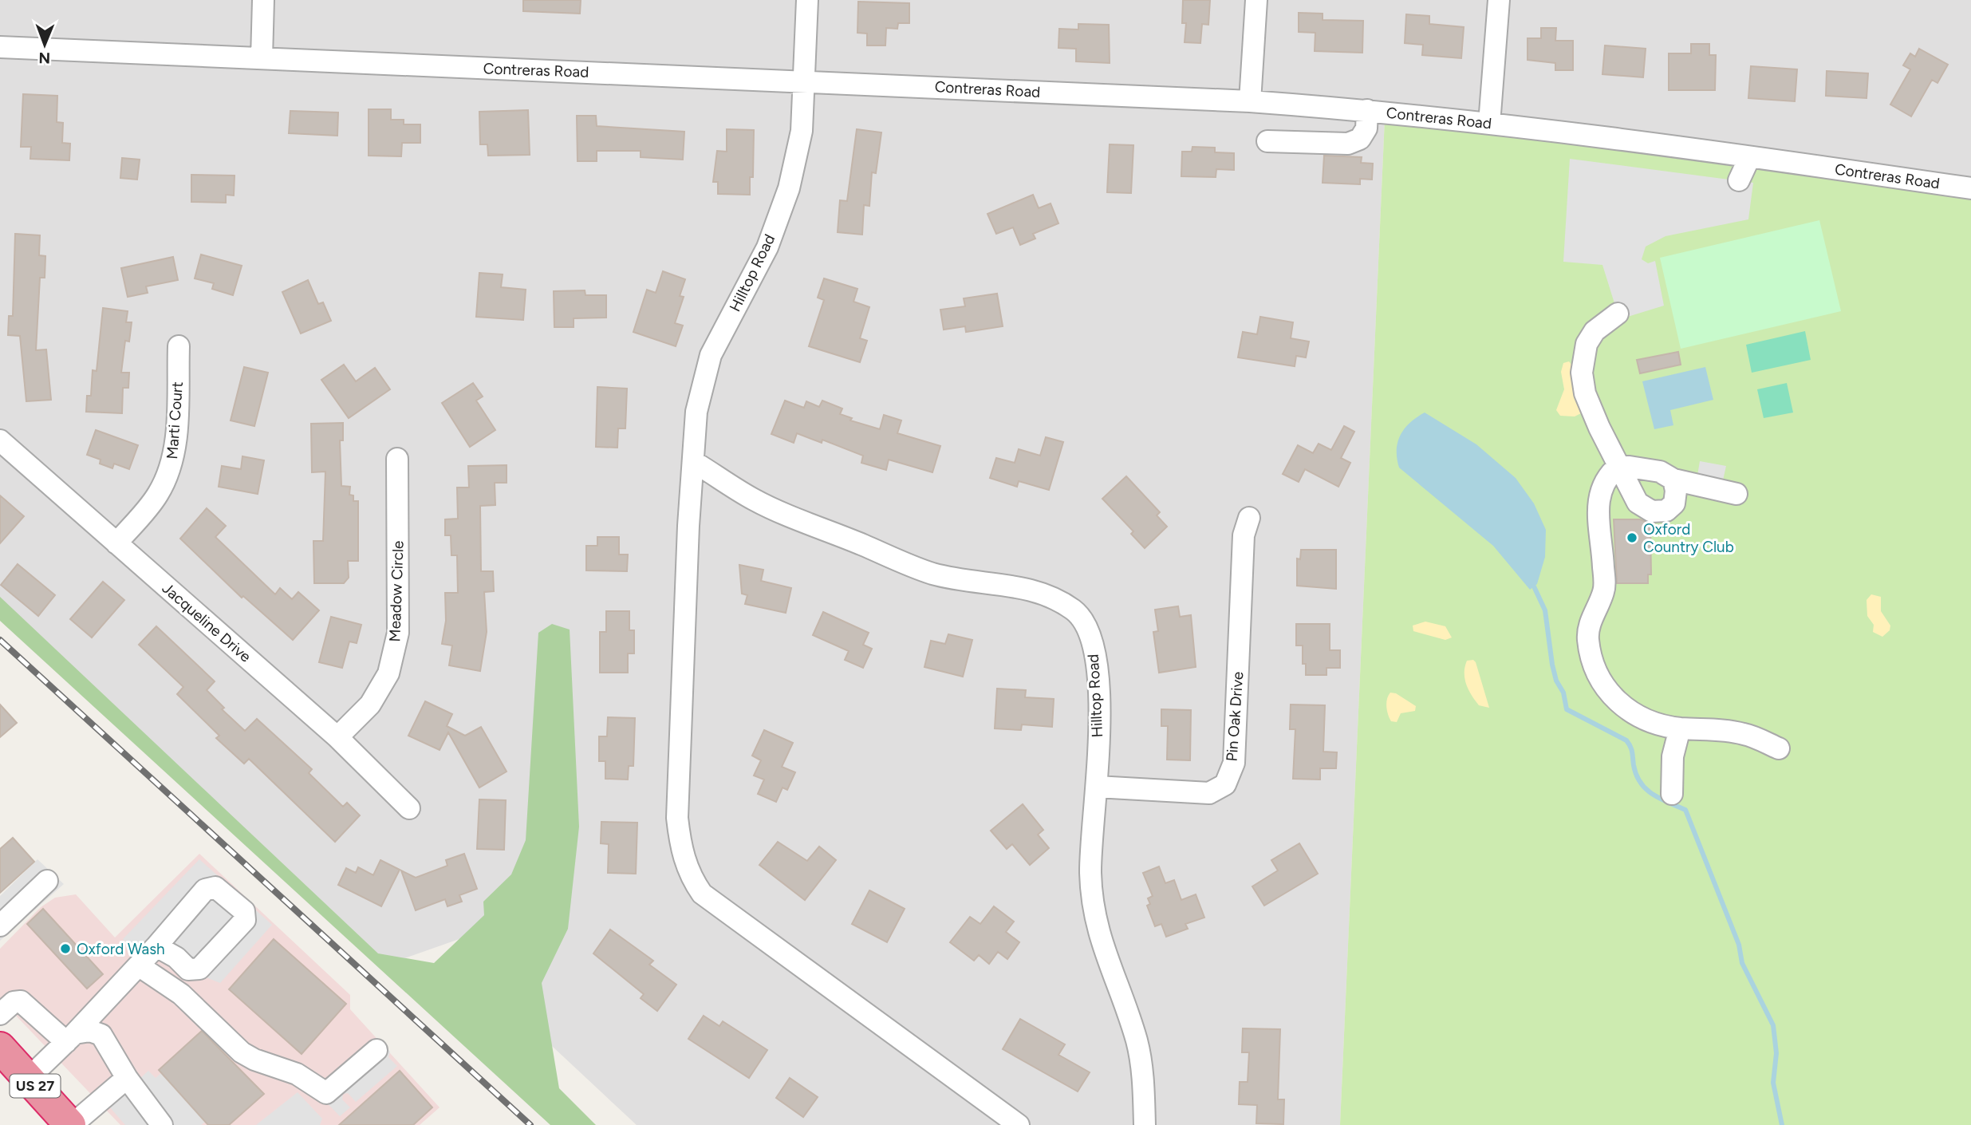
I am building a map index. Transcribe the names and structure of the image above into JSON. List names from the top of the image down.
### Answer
{
  "streets": {
    "highway": ["US 27"],
    "street": [
      "Contreras Road",
      "Hilltop Road",
      "Marti Court",
      "Meadow Circle",
      "Jacqueline Drive",
      "Pin Oak Drive"
    ]
  },
  "crossings": [
    ["Contreras Road", "Hilltop Road"],
    ["Hilltop Road", "Pin Oak Drive"],
    ["Marti Court", "Jacqueline Drive"],
    ["Meadow Circle", "Jacqueline Drive"]
  ],
  "places": ["Oxford Country Club", "Oxford Wash"],
  "north": "bottom"
}
